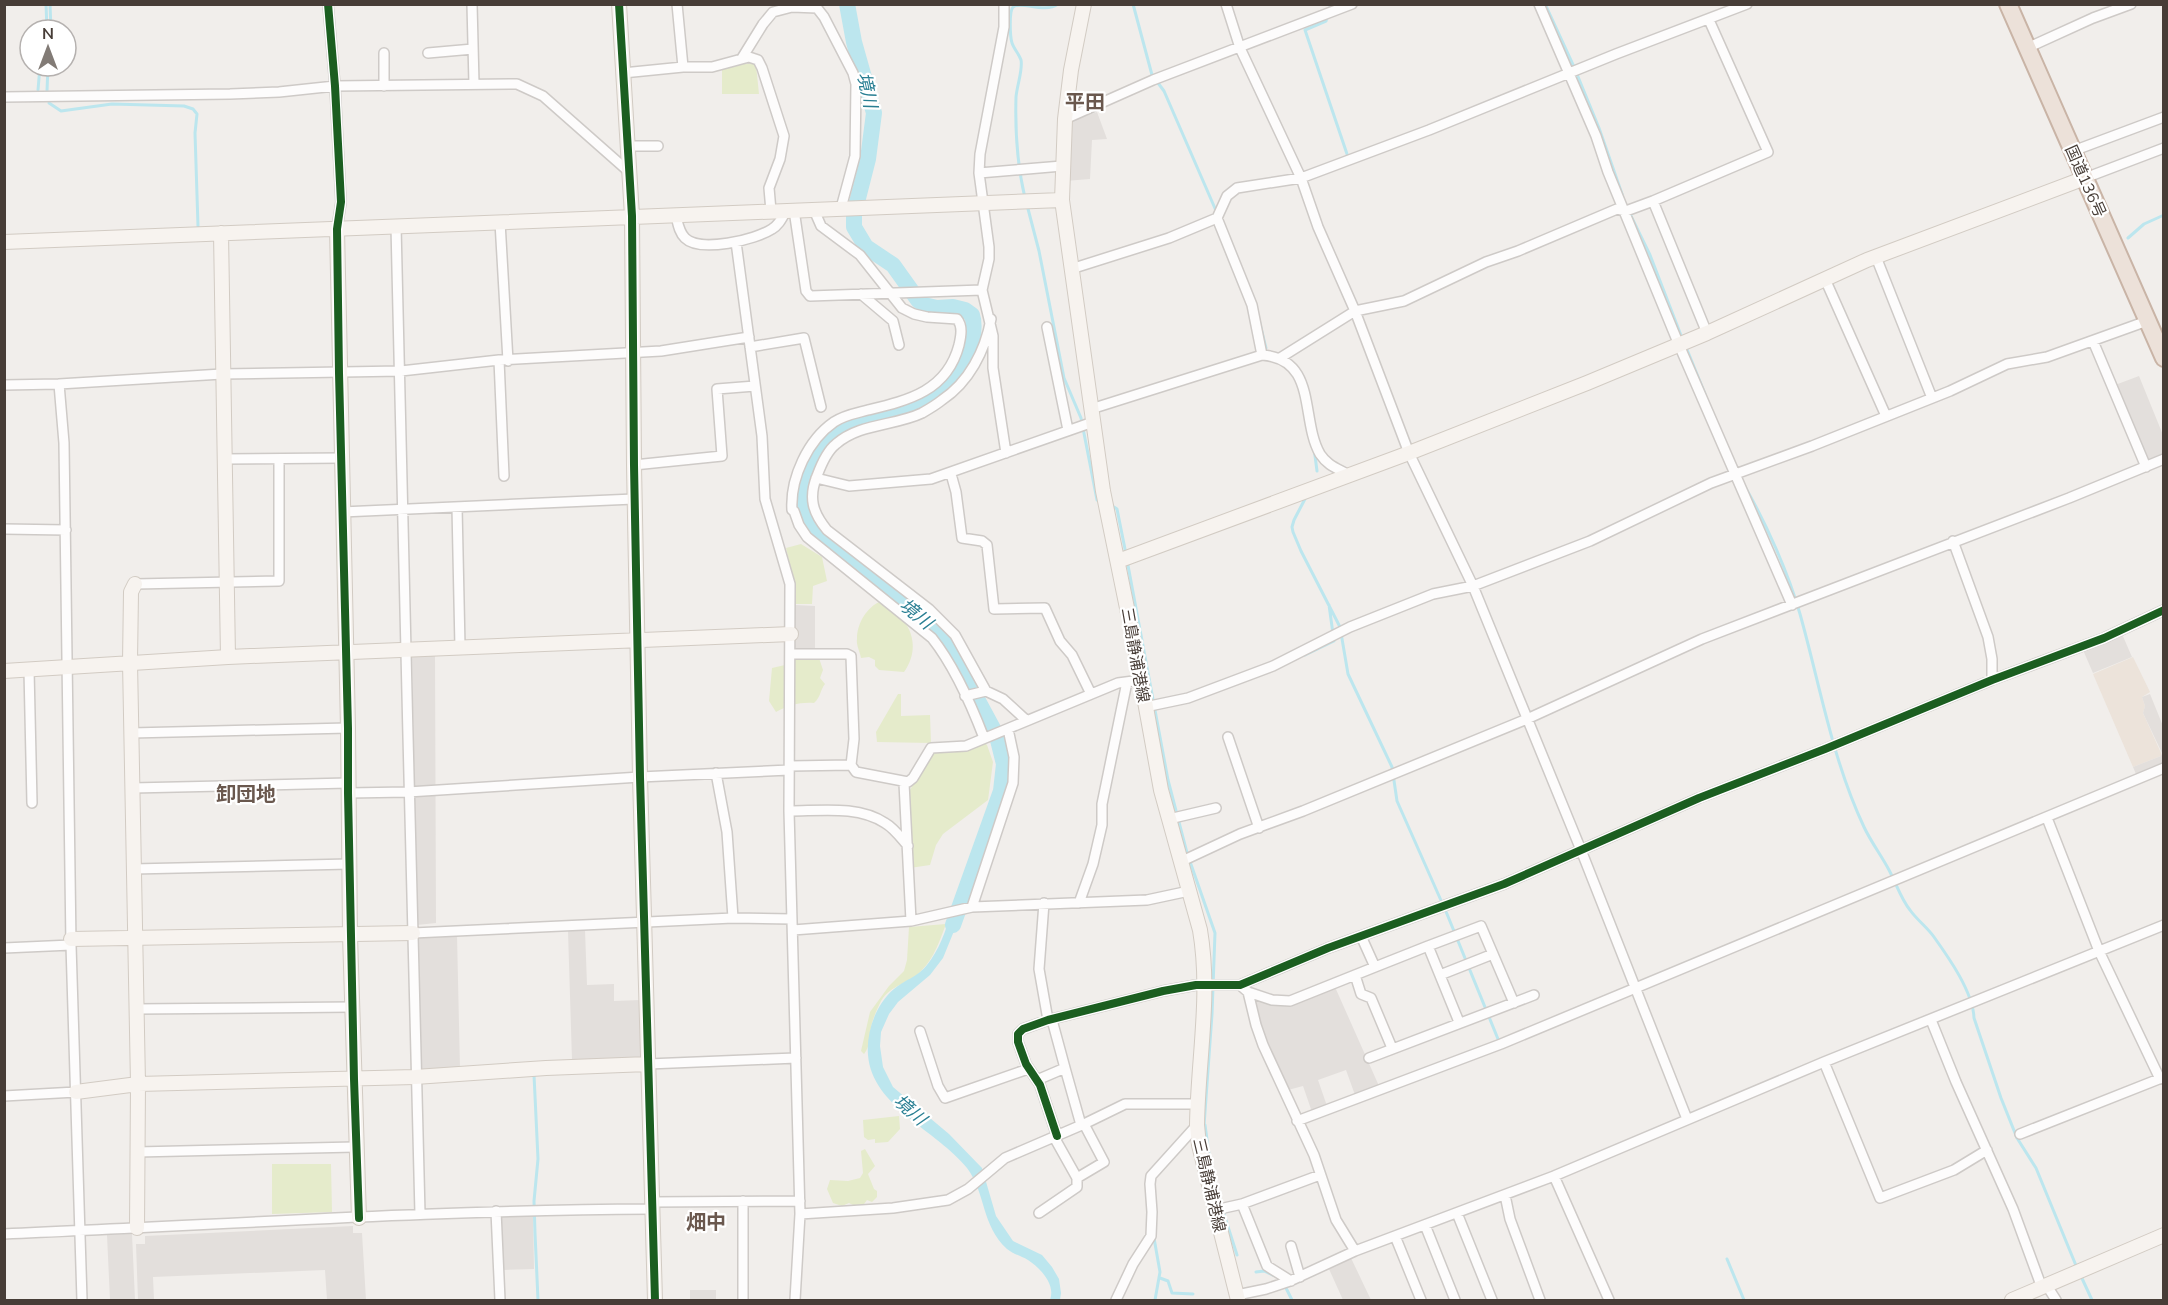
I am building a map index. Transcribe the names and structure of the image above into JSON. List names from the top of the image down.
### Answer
{
  "streets": {
    "highway": ["国道136号"],
    "street": ["三島静浦港線"]
  },
  "districts": ["平田", "卸団地", "畑中"],
  "water": ["境川"],
  "north": "top"
}
